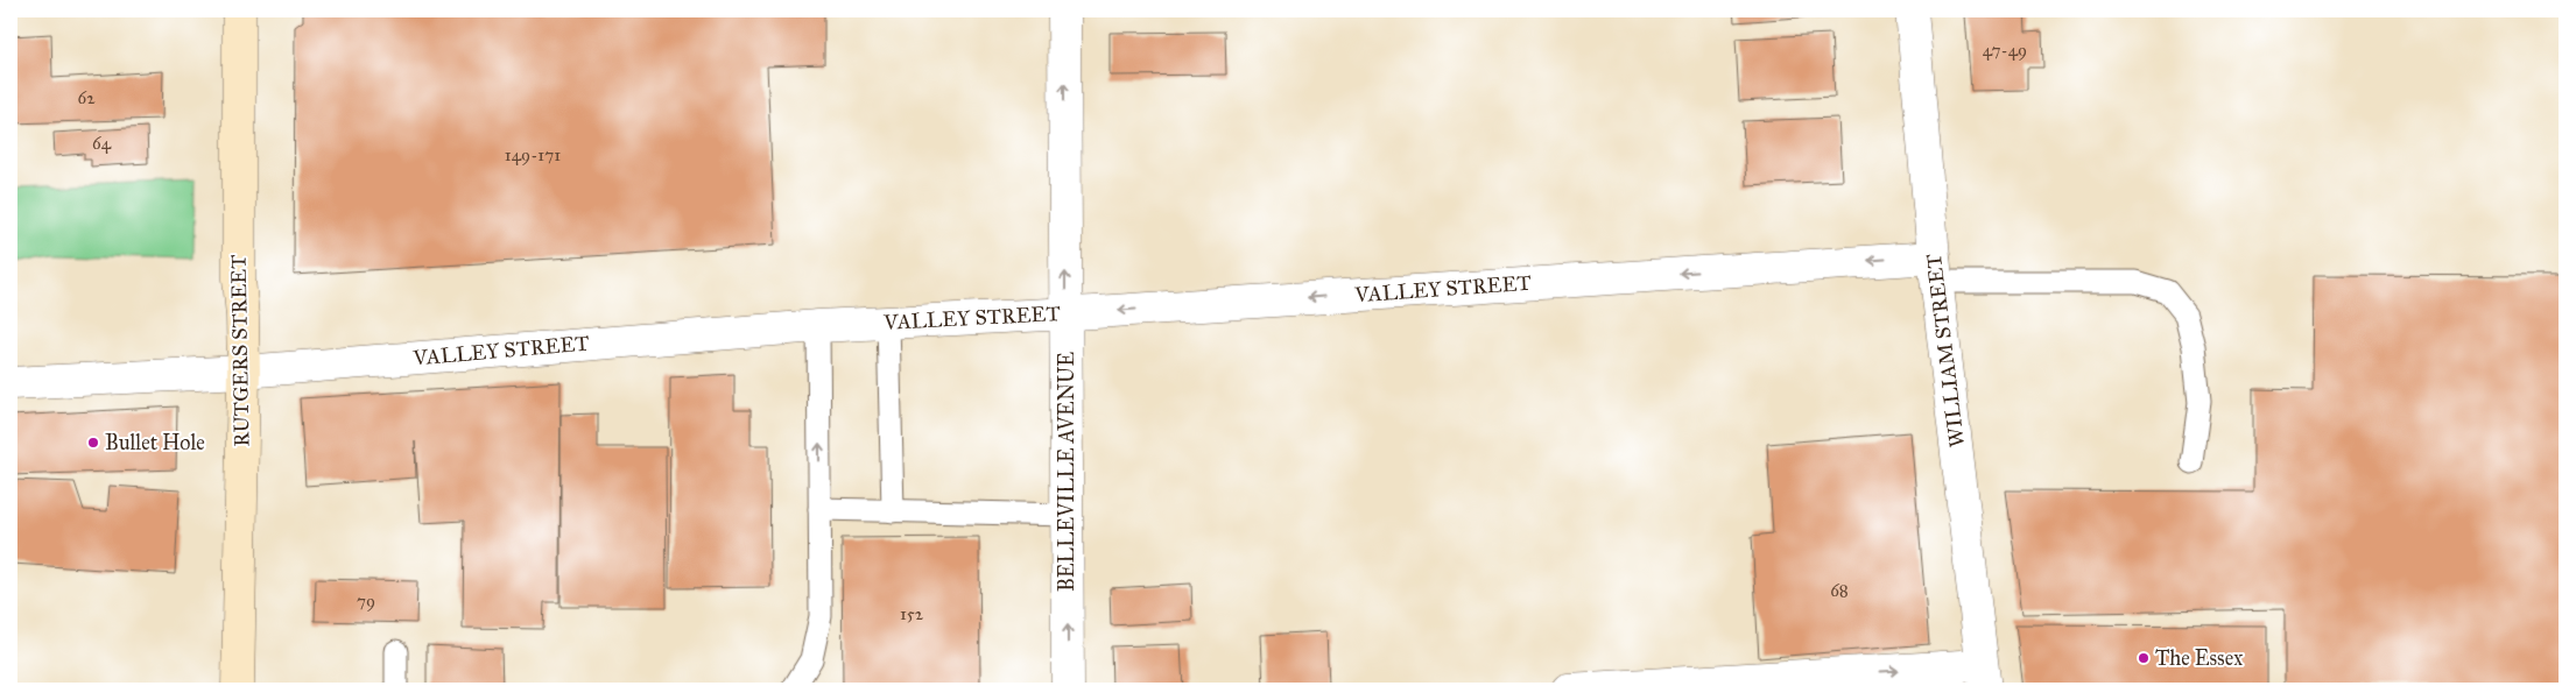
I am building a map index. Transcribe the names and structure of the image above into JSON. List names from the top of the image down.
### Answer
{
  "streets": {
    "main road": ["RUTGERS STREET"],
    "street": ["VALLEY STREET", "WILLIAM STREET", "BELLEVILLE AVENUE"]
  },
  "crossings": [
    ["VALLEY STREET", "RUTGERS STREET"],
    ["VALLEY STREET", "WILLIAM STREET"],
    ["VALLEY STREET", "BELLEVILLE AVENUE"]
  ],
  "one_way": ["VALLEY STREET", "BELLEVILLE AVENUE"],
  "places": ["Bullet Hole", "The Essex"],
  "house_numbers": [
    "47-49",
    "62",
    "64",
    "149-171",
    "68",
    "79",
    "152"
  ]
}
